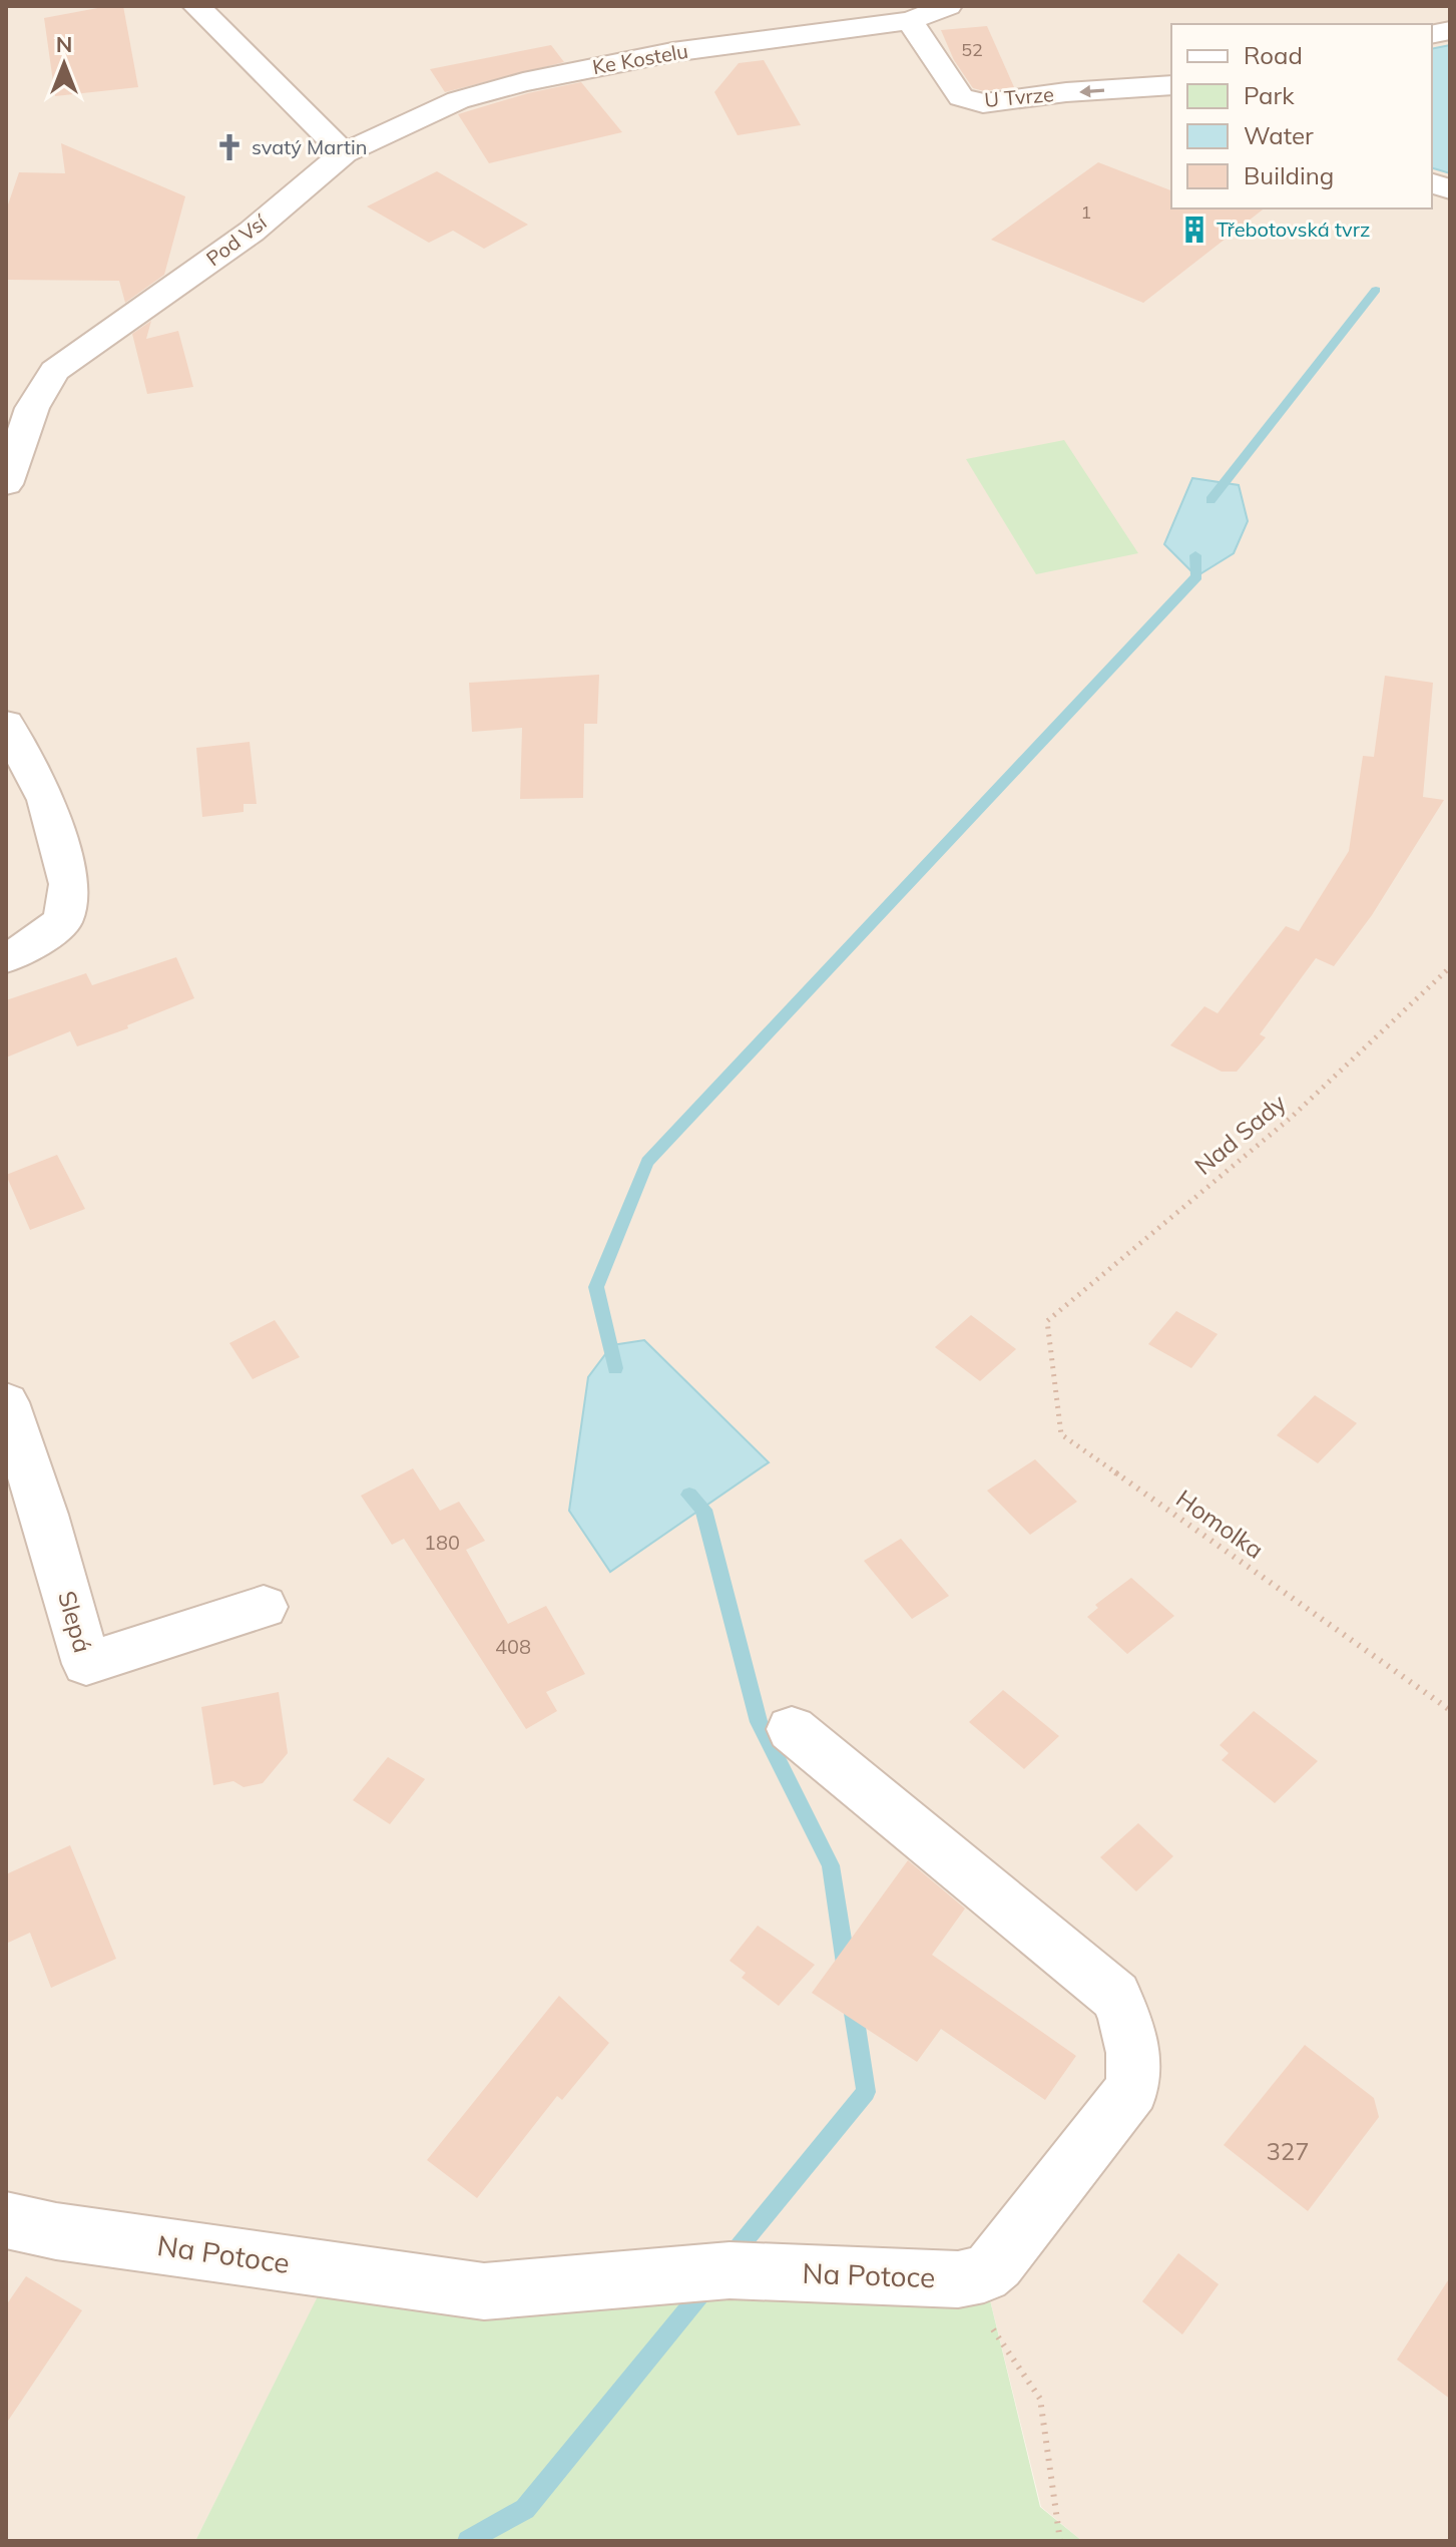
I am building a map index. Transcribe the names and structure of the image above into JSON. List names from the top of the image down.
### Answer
{
  "streets": {
    "street": [
      "Ke Kostelu",
      "U Tvrze",
      "Pod Vsí",
      "Slepá",
      "Na Potoce"
    ],
    "path": ["Nad Sady", "Homolka"]
  },
  "crossings": [
    ["Ke Kostelu", "U Tvrze"],
    ["Ke Kostelu", "Pod Vsí"],
    ["Nad Sady", "Homolka"]
  ],
  "one_way": ["U Tvrze"],
  "places": {
    "church": ["svatý Martin"],
    "building": ["Třebotovská tvrz"]
  },
  "house_numbers": [
    "52",
    "1",
    "180",
    "408",
    "327"
  ],
  "legend": [
    "Road",
    "Park",
    "Water",
    "Building"
  ],
  "north": "top"
}
